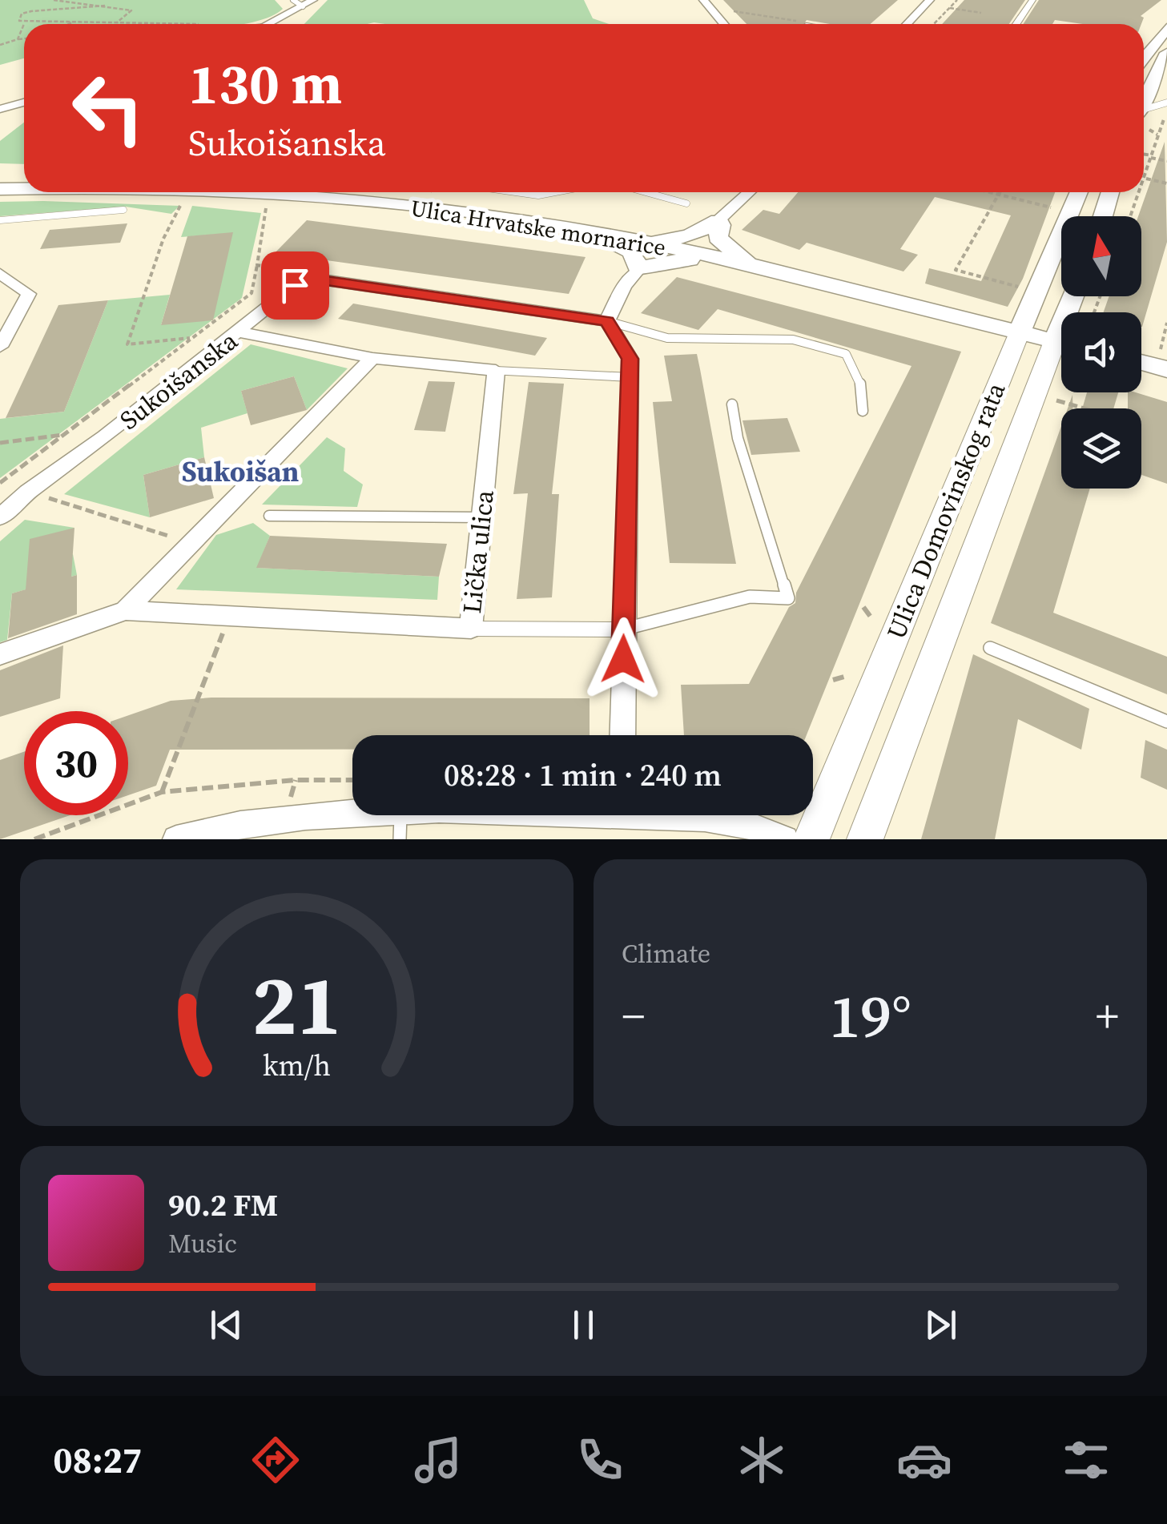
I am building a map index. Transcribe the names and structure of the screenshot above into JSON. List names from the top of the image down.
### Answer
{
  "streets": {
    "main road": ["Ulica Hrvatske mornarice", "Ulica Domovinskog rata"],
    "street": ["Sukoišanska", "Lička ulica"]
  },
  "crossings": [
    ["Ulica Hrvatske mornarice", "Ulica Domovinskog rata"]
  ],
  "districts": ["Sukoišan"],
  "north": "top",
  "page": {
    "turn": ["130 m", "Sukoišanska"],
    "limit": "30",
    "trip": "08:28 · 1 min · 240 m",
    "tile": "Climate",
    "heat": ["−", "19°", "+"],
    "song": ["90.2 FM", "Music"],
    "tabs": "08:27",
    "gauge": ["21", "km/h"]
  }
}
